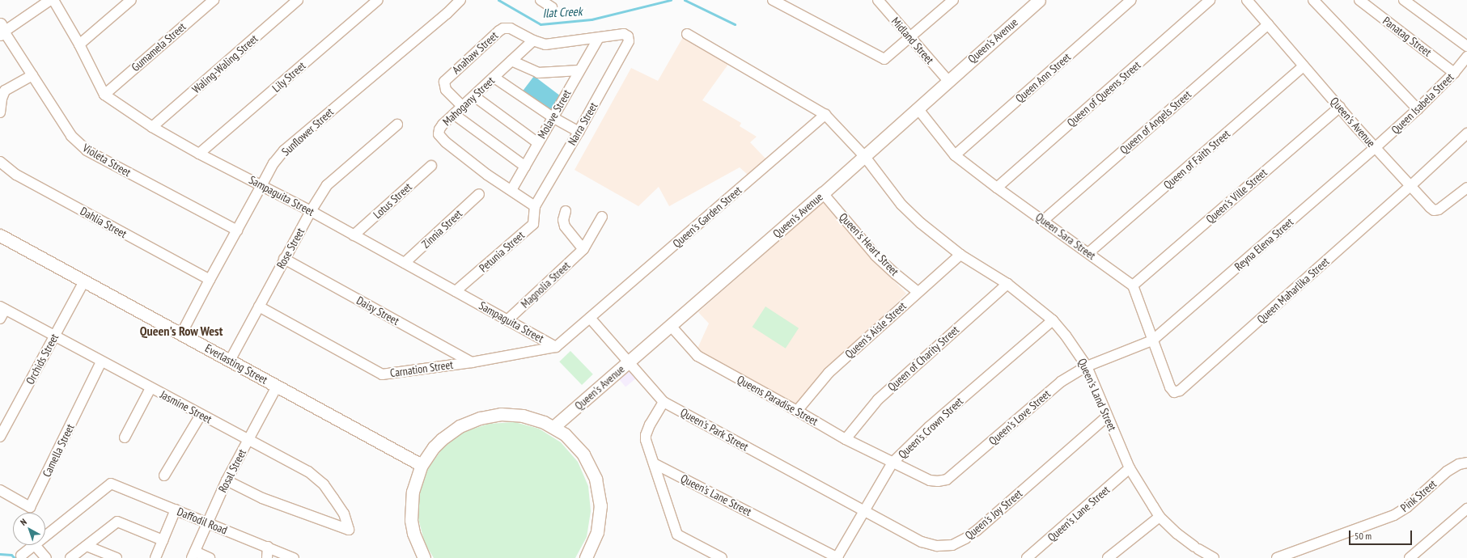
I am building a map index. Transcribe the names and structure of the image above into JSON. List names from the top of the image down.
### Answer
{
  "streets": {
    "street": [
      "Panatag Street",
      "Midland Street",
      "Queen's Avenue",
      "Gumamela Street",
      "Anahaw Street",
      "Waling-Waling Street",
      "Lily Street",
      "Queen Ann Street",
      "Queen of Queens Street",
      "Mahogany Street",
      "Queen Isabela Street",
      "Molave Street",
      "Queen of Angels Street",
      "Narra Street",
      "Sunflower Street",
      "Queen of Faith Street",
      "Violeta Street",
      "Sampaguita Street",
      "Queen's Ville Street",
      "Lotus Street",
      "Queen's Garden Street",
      "Dahlia Street",
      "Zinnia Street",
      "Queen Sara Street",
      "Queen's Heart Street",
      "Reyna Elena Street",
      "Rose Street",
      "Petunia Street",
      "Magnolia Street",
      "Queen Maharlika Street",
      "Daisy Street",
      "Queen's Aisle Street",
      "Queen of Charity Street",
      "Orchids Street",
      "Everlasting Street",
      "Carnation Street",
      "Queen's Land Street",
      "Queens Paradise Street",
      "Jasmine Street",
      "Queen's Love Street",
      "Queen's Crown Street",
      "Queen's Park Street",
      "Camella Street",
      "Rosal Street",
      "Queen's Lane Street",
      "Pink Street",
      "Queen's Joy Street",
      "Daffodil Road"
    ]
  },
  "crossings": [
    ["Panatag Street", "Queen Isabela Street"],
    ["Midland Street", "Queen's Avenue"],
    ["Queen's Avenue", "Queen Isabela Street"],
    ["Queen's Avenue", "Queen of Angels Street"],
    ["Queen's Avenue", "Queen of Faith Street"],
    ["Queen's Avenue", "Queen's Ville Street"],
    ["Queen's Avenue", "Queen Sara Street"],
    ["Queen's Avenue", "Queen's Heart Street"],
    ["Queen's Avenue", "Reyna Elena Street"],
    ["Queen's Avenue", "Queen Maharlika Street"],
    ["Queen's Avenue", "Queen's Land Street"],
    ["Queen's Avenue", "Queens Paradise Street"],
    ["Queen's Avenue", "Queen's Park Street"],
    ["Gumamela Street", "Sampaguita Street"],
    ["Anahaw Street", "Mahogany Street"],
    ["Anahaw Street", "Molave Street"],
    ["Anahaw Street", "Narra Street"],
    ["Waling-Waling Street", "Sampaguita Street"],
    ["Lily Street", "Sampaguita Street"],
    ["Queen Ann Street", "Queen Sara Street"],
    ["Queen of Queens Street", "Queen Sara Street"],
    ["Mahogany Street", "Molave Street"],
    ["Mahogany Street", "Narra Street"],
    ["Mahogany Street", "Petunia Street"],
    ["Queen Isabela Street", "Reyna Elena Street"],
    ["Queen of Angels Street", "Queen Sara Street"],
    ["Narra Street", "Petunia Street"],
    ["Sunflower Street", "Violeta Street"],
    ["Sunflower Street", "Sampaguita Street"],
    ["Sunflower Street", "Dahlia Street"],
    ["Sunflower Street", "Everlasting Street"],
    ["Queen of Faith Street", "Queen Sara Street"],
    ["Sampaguita Street", "Lotus Street"],
    ["Sampaguita Street", "Zinnia Street"],
    ["Sampaguita Street", "Rose Street"],
    ["Sampaguita Street", "Petunia Street"],
    ["Sampaguita Street", "Magnolia Street"],
    ["Sampaguita Street", "Carnation Street"],
    ["Queen's Ville Street", "Queen Sara Street"],
    ["Queen's Garden Street", "Carnation Street"],
    ["Queen's Garden Street", "Queen's Park Street"],
    ["Queen's Heart Street", "Queen's Aisle Street"],
    ["Reyna Elena Street", "Queen Maharlika Street"],
    ["Reyna Elena Street", "Queen's Love Street"],
    ["Rose Street", "Daisy Street"],
    ["Rose Street", "Everlasting Street"],
    ["Rose Street", "Carnation Street"],
    ["Queen Maharlika Street", "Queen's Love Street"],
    ["Daisy Street", "Carnation Street"],
    ["Queen's Aisle Street", "Queen's Land Street"],
    ["Queen's Aisle Street", "Queens Paradise Street"],
    ["Queen of Charity Street", "Queen's Land Street"],
    ["Queen of Charity Street", "Queens Paradise Street"],
    ["Orchids Street", "Everlasting Street"],
    ["Orchids Street", "Jasmine Street"],
    ["Everlasting Street", "Rosal Street"],
    ["Carnation Street", "Queen's Park Street"],
    ["Queen's Land Street", "Queen's Love Street"],
    ["Queen's Land Street", "Queen's Crown Street"],
    ["Queen's Land Street", "Queen's Lane Street"],
    ["Queen's Land Street", "Queen's Joy Street"],
    ["Queens Paradise Street", "Queen's Love Street"],
    ["Queens Paradise Street", "Queen's Crown Street"],
    ["Jasmine Street", "Camella Street"],
    ["Jasmine Street", "Rosal Street"],
    ["Queen's Love Street", "Queen's Crown Street"],
    ["Queen's Crown Street", "Queen's Park Street"],
    ["Queen's Crown Street", "Queen's Lane Street"],
    ["Queen's Crown Street", "Queen's Joy Street"],
    ["Queen's Park Street", "Queen's Joy Street"],
    ["Rosal Street", "Daffodil Road"]
  ],
  "districts": ["Queen's Row West"],
  "water": ["Ilat Creek"],
  "scale_bar": "50 m",
  "north": "top left"
}
